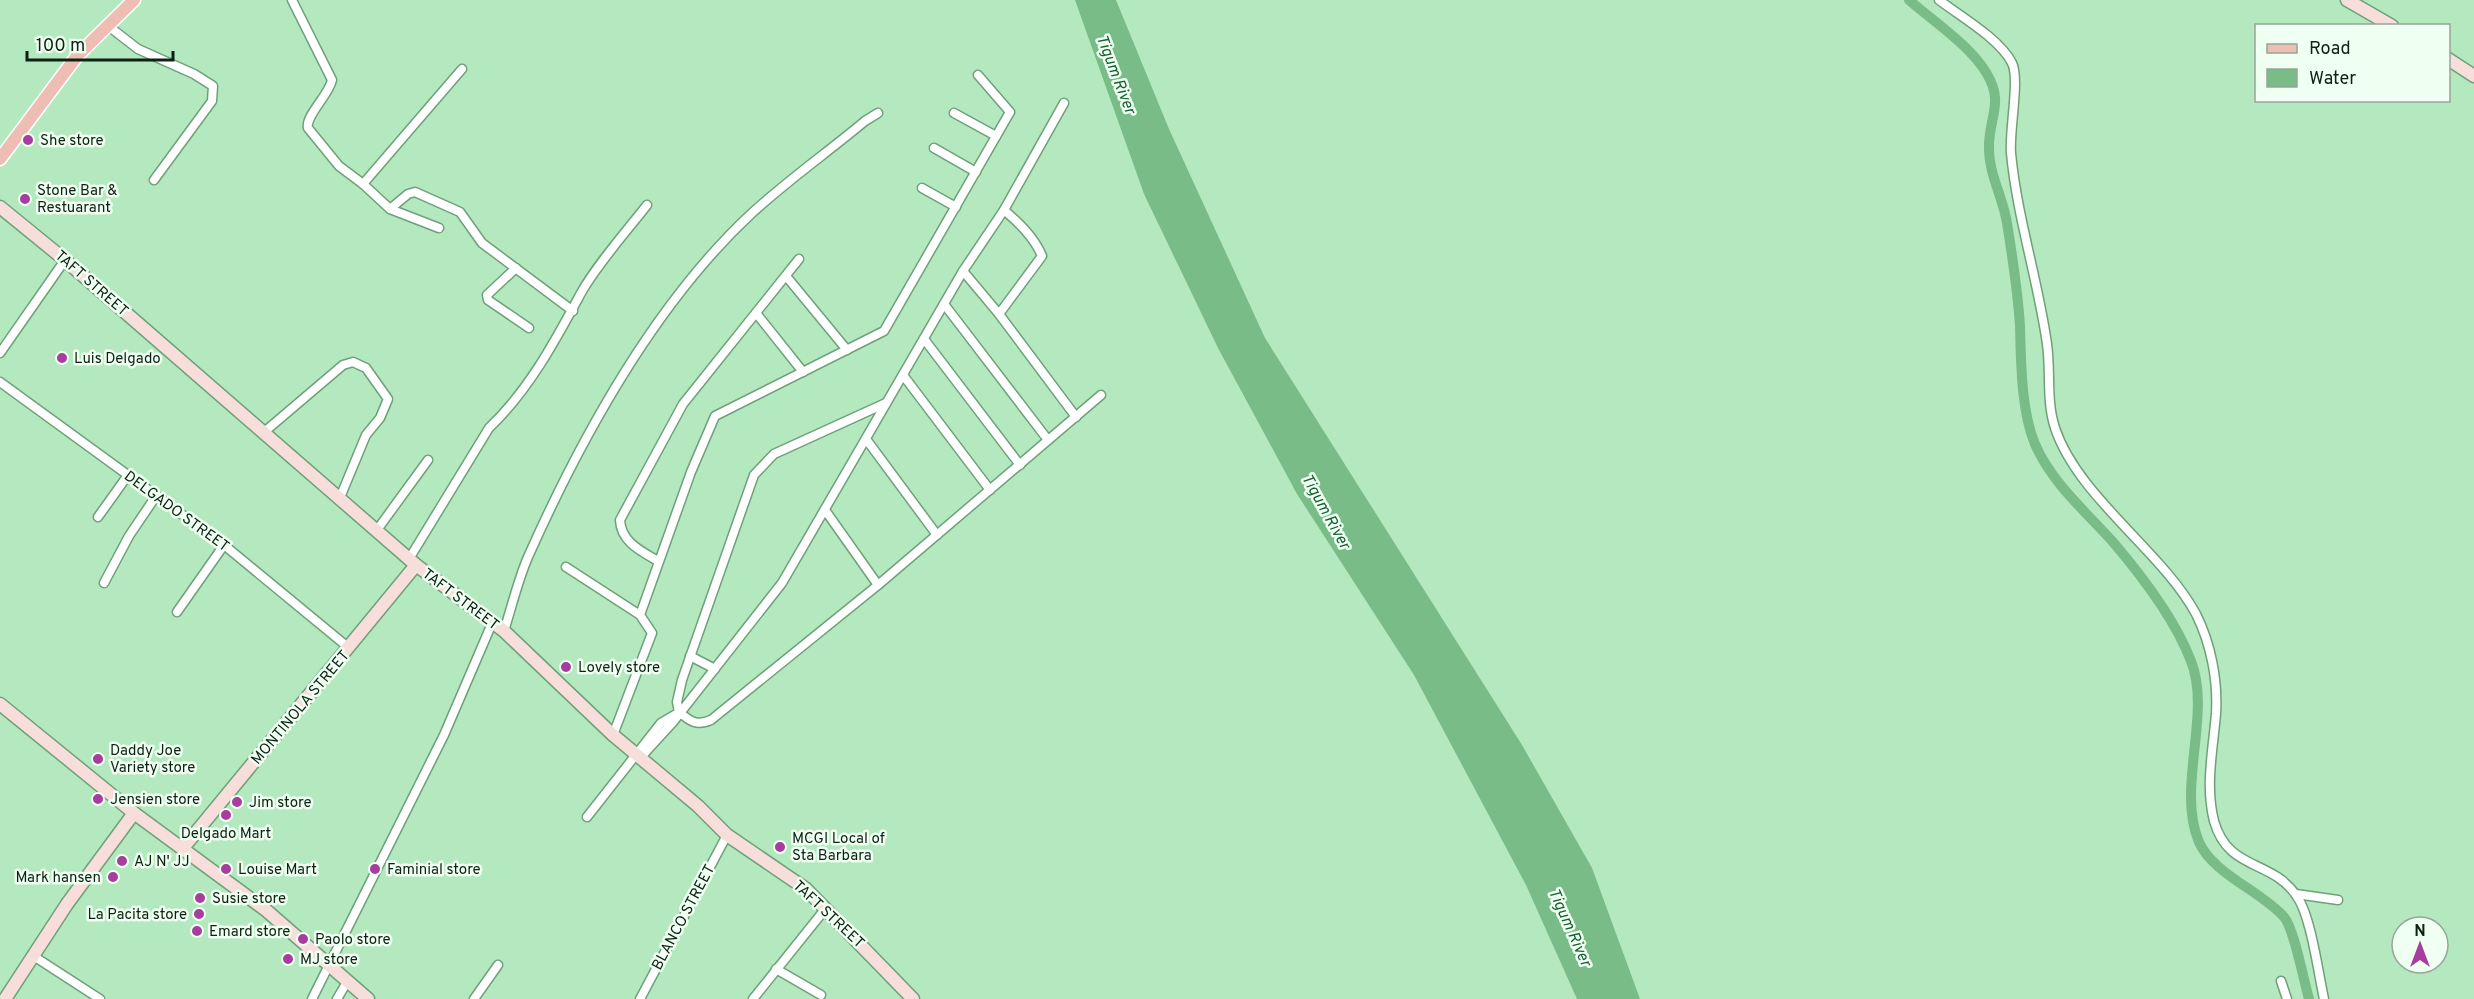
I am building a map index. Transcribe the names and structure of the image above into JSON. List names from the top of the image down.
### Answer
{
  "streets": {
    "main road": ["TAFT STREET", "MONTINOLA STREET"],
    "street": ["DELGADO STREET", "BLANCO STREET"]
  },
  "crossings": [
    ["TAFT STREET", "MONTINOLA STREET"],
    ["TAFT STREET", "BLANCO STREET"],
    ["DELGADO STREET", "MONTINOLA STREET"]
  ],
  "water": ["Tigum River"],
  "places": [
    "She store",
    "Stone Bar & Restuarant",
    "Luis Delgado",
    "Lovely store",
    "Daddy Joe Variety store",
    "Jensien store",
    "Jim store",
    "Delgado Mart",
    "MCGI Local of Sta Barbara",
    "AJ N' JJ",
    "Louise Mart",
    "Faminial store",
    "Mark hansen",
    "Susie store",
    "La Pacita store",
    "Emard store",
    "Paolo store",
    "MJ store"
  ],
  "legend": ["Road", "Water"],
  "scale_bar": "100 m",
  "north": "top"
}
